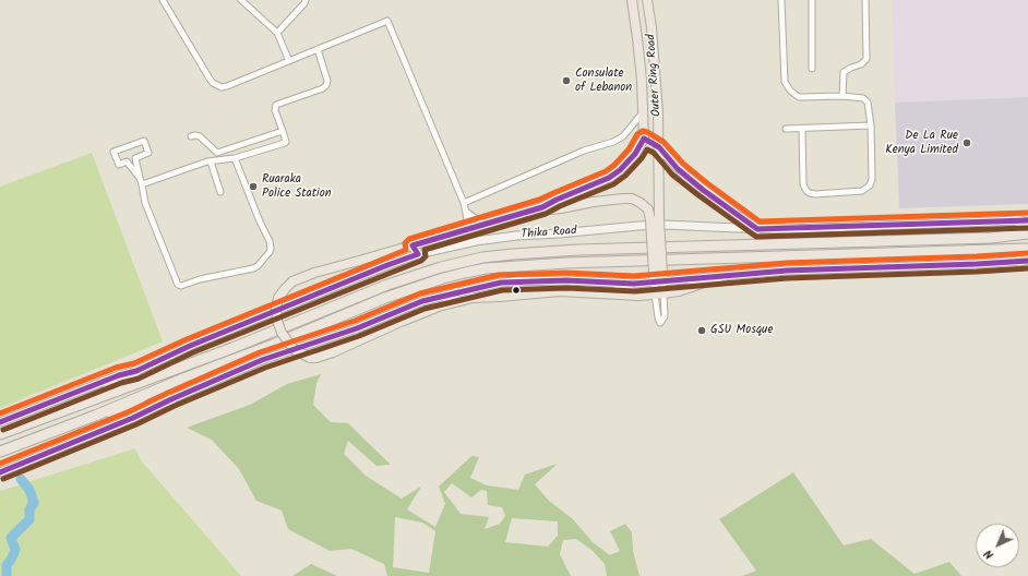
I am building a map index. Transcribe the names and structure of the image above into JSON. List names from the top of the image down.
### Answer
{
  "streets": {
    "highway": ["Thika Road"],
    "main road": ["Outer Ring Road"]
  },
  "places": [
    "Consulate of Lebanon",
    "De La Rue Kenya Limited",
    "Ruaraka Police Station",
    "GSU Mosque"
  ],
  "north": "bottom left"
}
